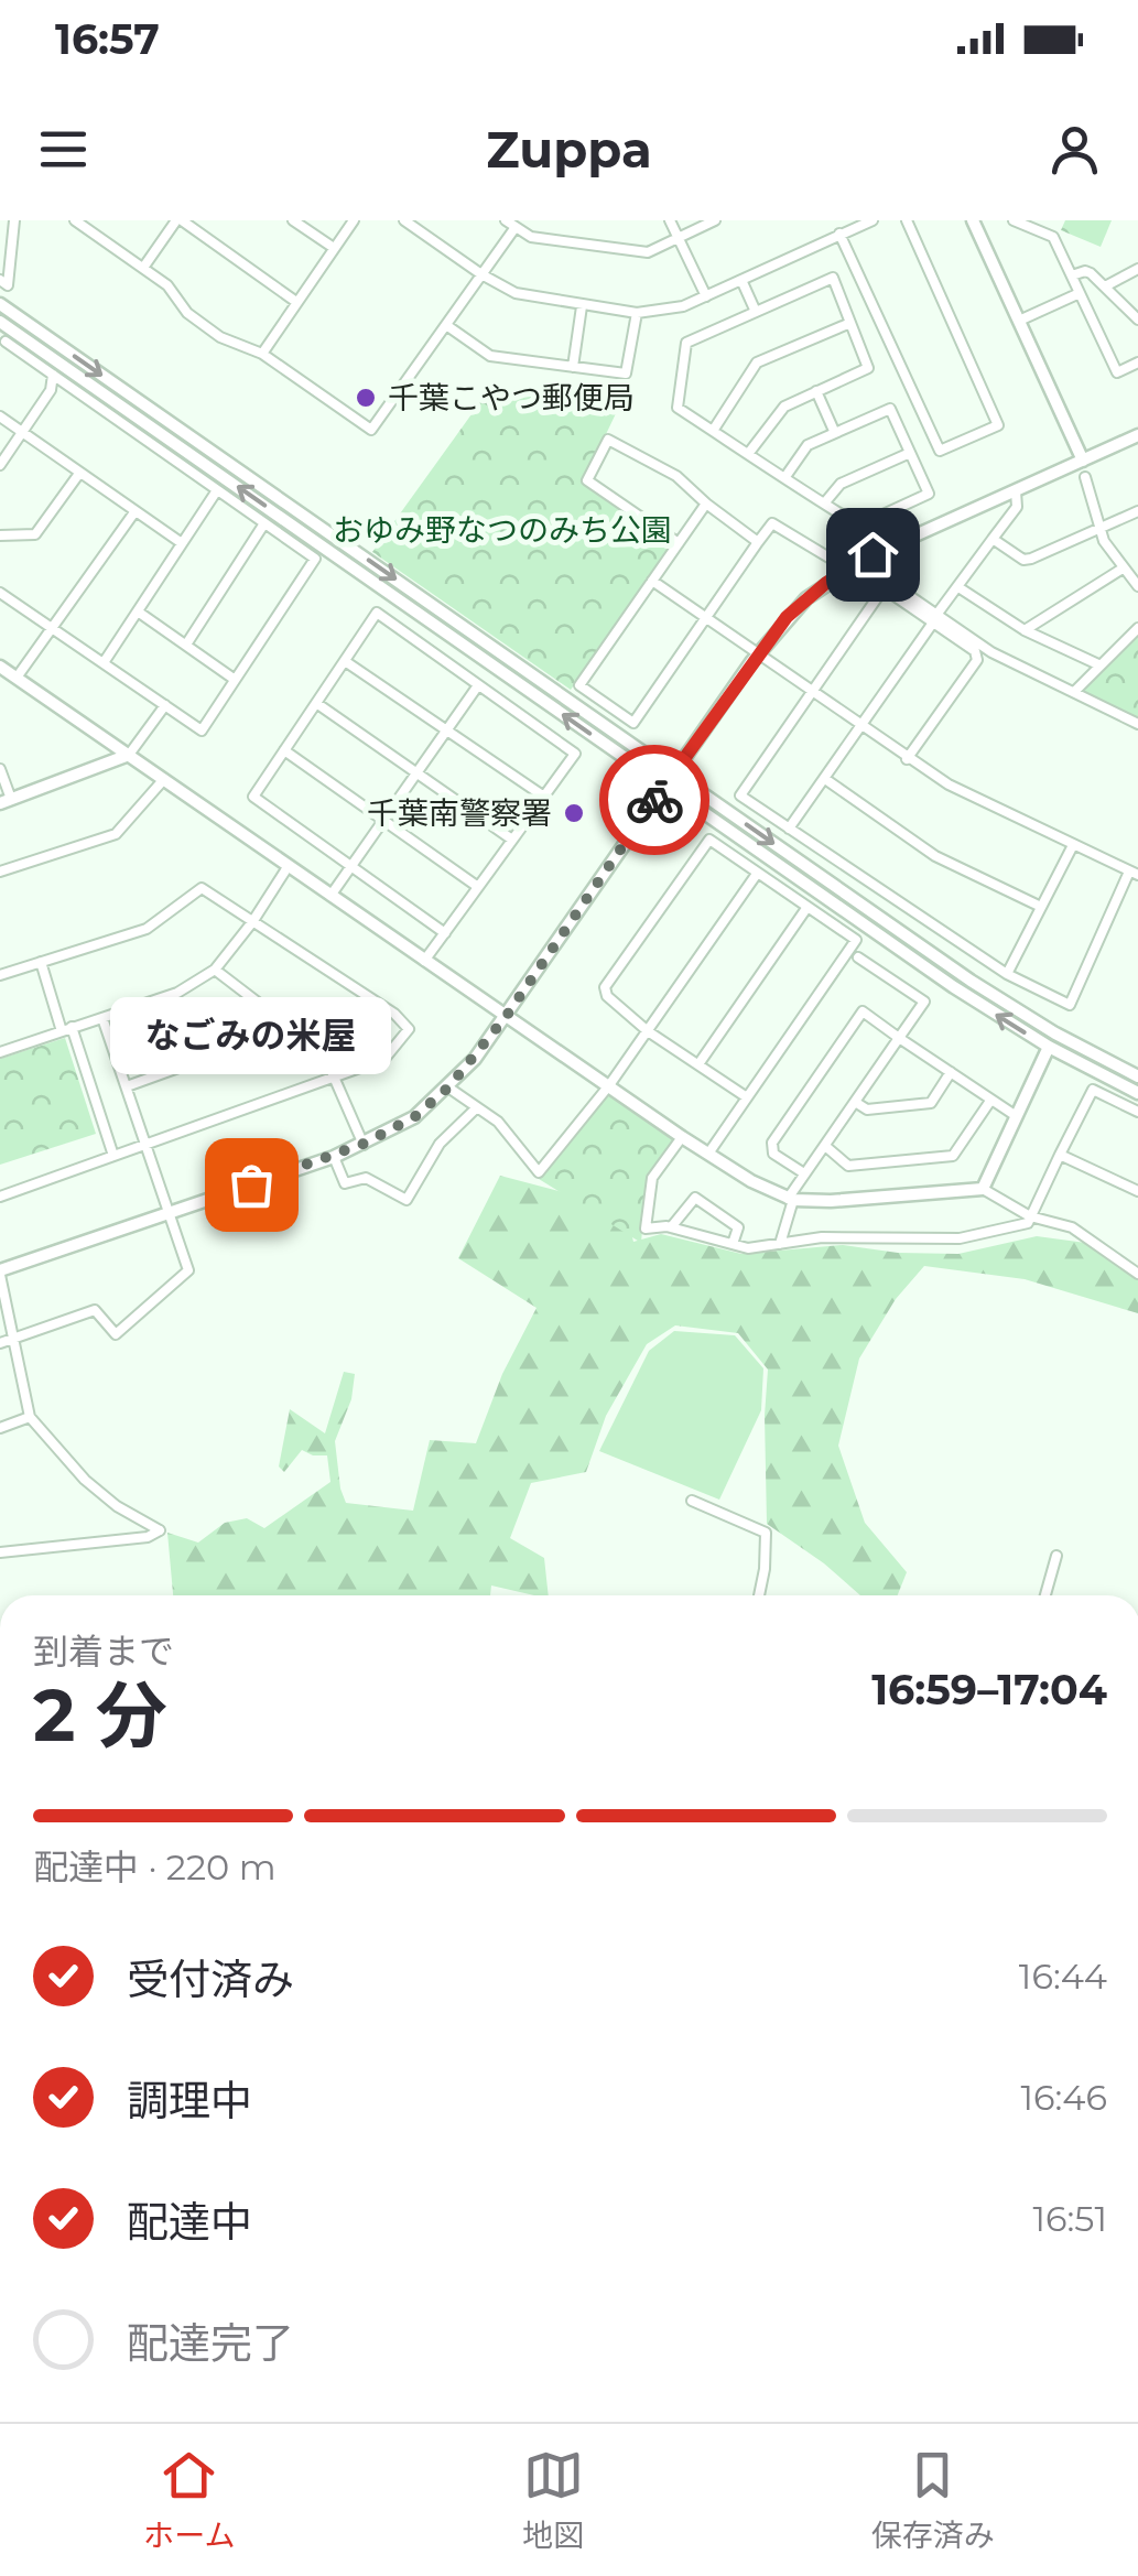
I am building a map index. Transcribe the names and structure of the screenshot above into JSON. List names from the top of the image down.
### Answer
{
  "parks": ["おゆみ野なつのみち公園"],
  "places": ["千葉こやつ郵便局", "千葉南警察署", "なごみの米屋"],
  "page": {
    "status": "16:57",
    "header": "Zuppa",
    "bubble": "なごみの米屋",
    "heading": ["2 分", "到着まで", "16:59–17:04"],
    "bar": "配達中 · 220 m",
    "list": [
      ["受付済み", "16:44"],
      ["調理中", "16:46"],
      ["配達中", "16:51"],
      "配達完了"
    ],
    "tabs": ["ホーム", "地図", "保存済み"]
  }
}
